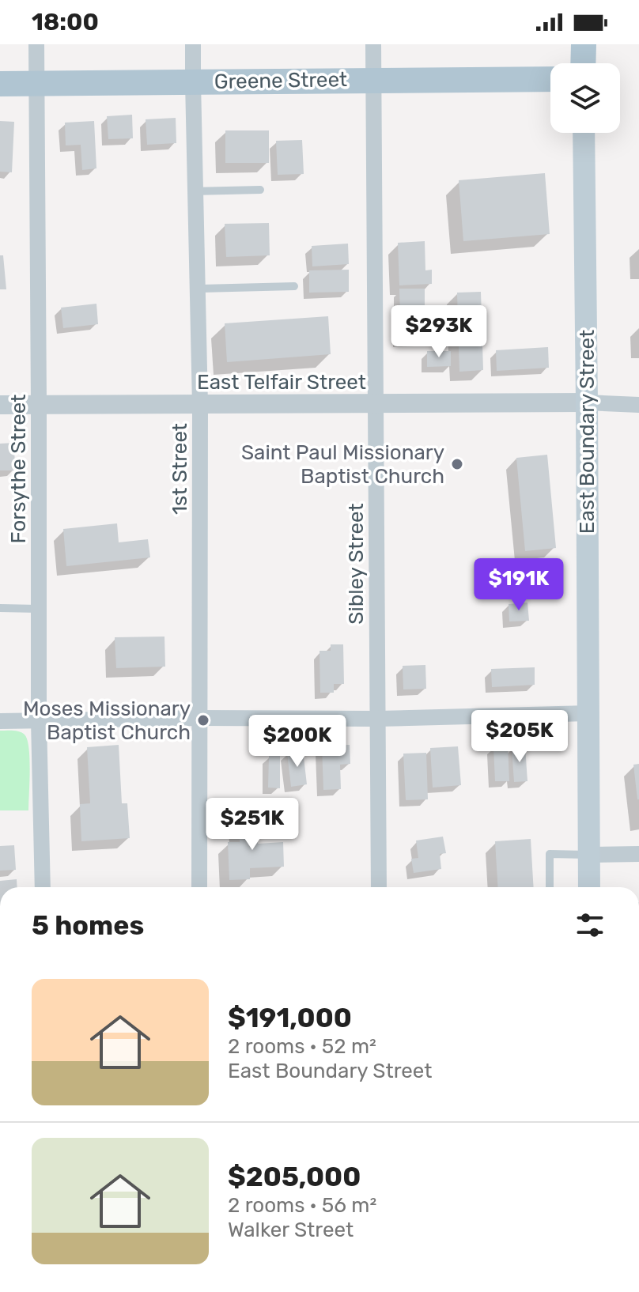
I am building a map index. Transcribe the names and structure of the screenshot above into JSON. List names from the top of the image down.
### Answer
{
  "streets": {
    "main road": ["Greene Street", "East Boundary Street"],
    "street": [
      "East Telfair Street",
      "Forsythe Street",
      "1st Street",
      "Sibley Street"
    ]
  },
  "crossings": [
    ["Greene Street", "Forsythe Street"],
    ["Greene Street", "1st Street"],
    ["Greene Street", "Sibley Street"],
    ["East Telfair Street", "East Boundary Street"],
    ["East Telfair Street", "Forsythe Street"],
    ["East Telfair Street", "1st Street"],
    ["East Telfair Street", "Sibley Street"]
  ],
  "places": ["Saint Paul Missionary Baptist Church", "Moses Missionary Baptist Church"],
  "page": {
    "status": "18:00",
    "price": [
      "$293K",
      "$191K",
      "$205K",
      "$200K",
      "$251K"
    ],
    "heading": "5 homes",
    "list": [
      {
        "name": "$191,000",
        "note": "2 rooms · 52 m² · East Boundary Street"
      },
      {
        "name": "$205,000",
        "note": "2 rooms · 56 m² · Walker Street"
      }
    ]
  }
}
